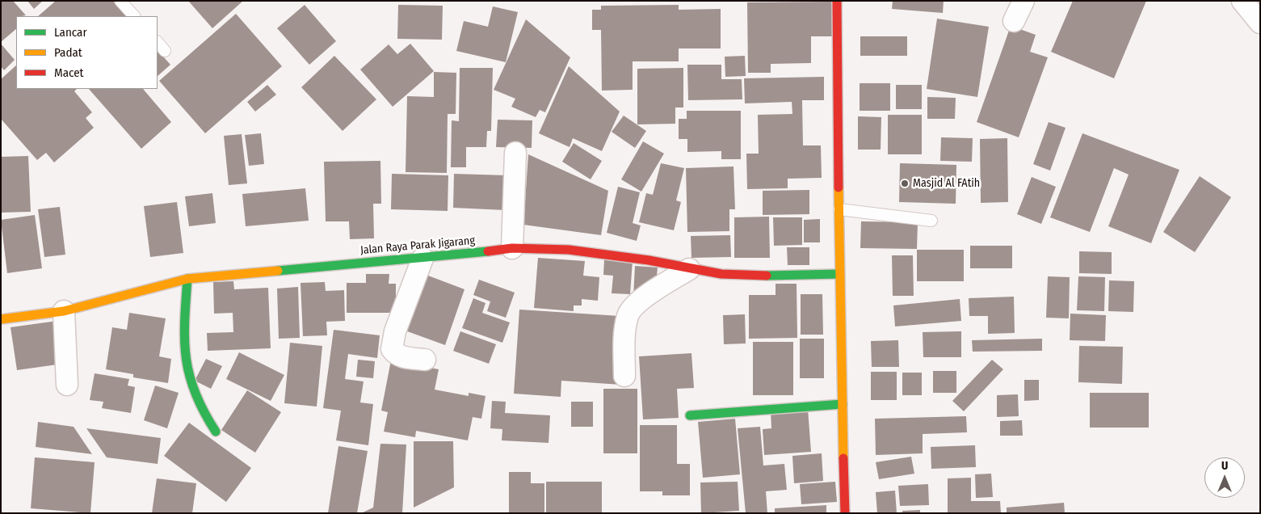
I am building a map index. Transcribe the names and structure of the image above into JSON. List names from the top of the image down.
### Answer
{
  "streets": {
    "street": ["Jalan Raya Parak Jigarang"]
  },
  "places": ["Masjid Al FAtih"],
  "legend": ["Lancar", "Padat", "Macet"],
  "north": "top"
}
